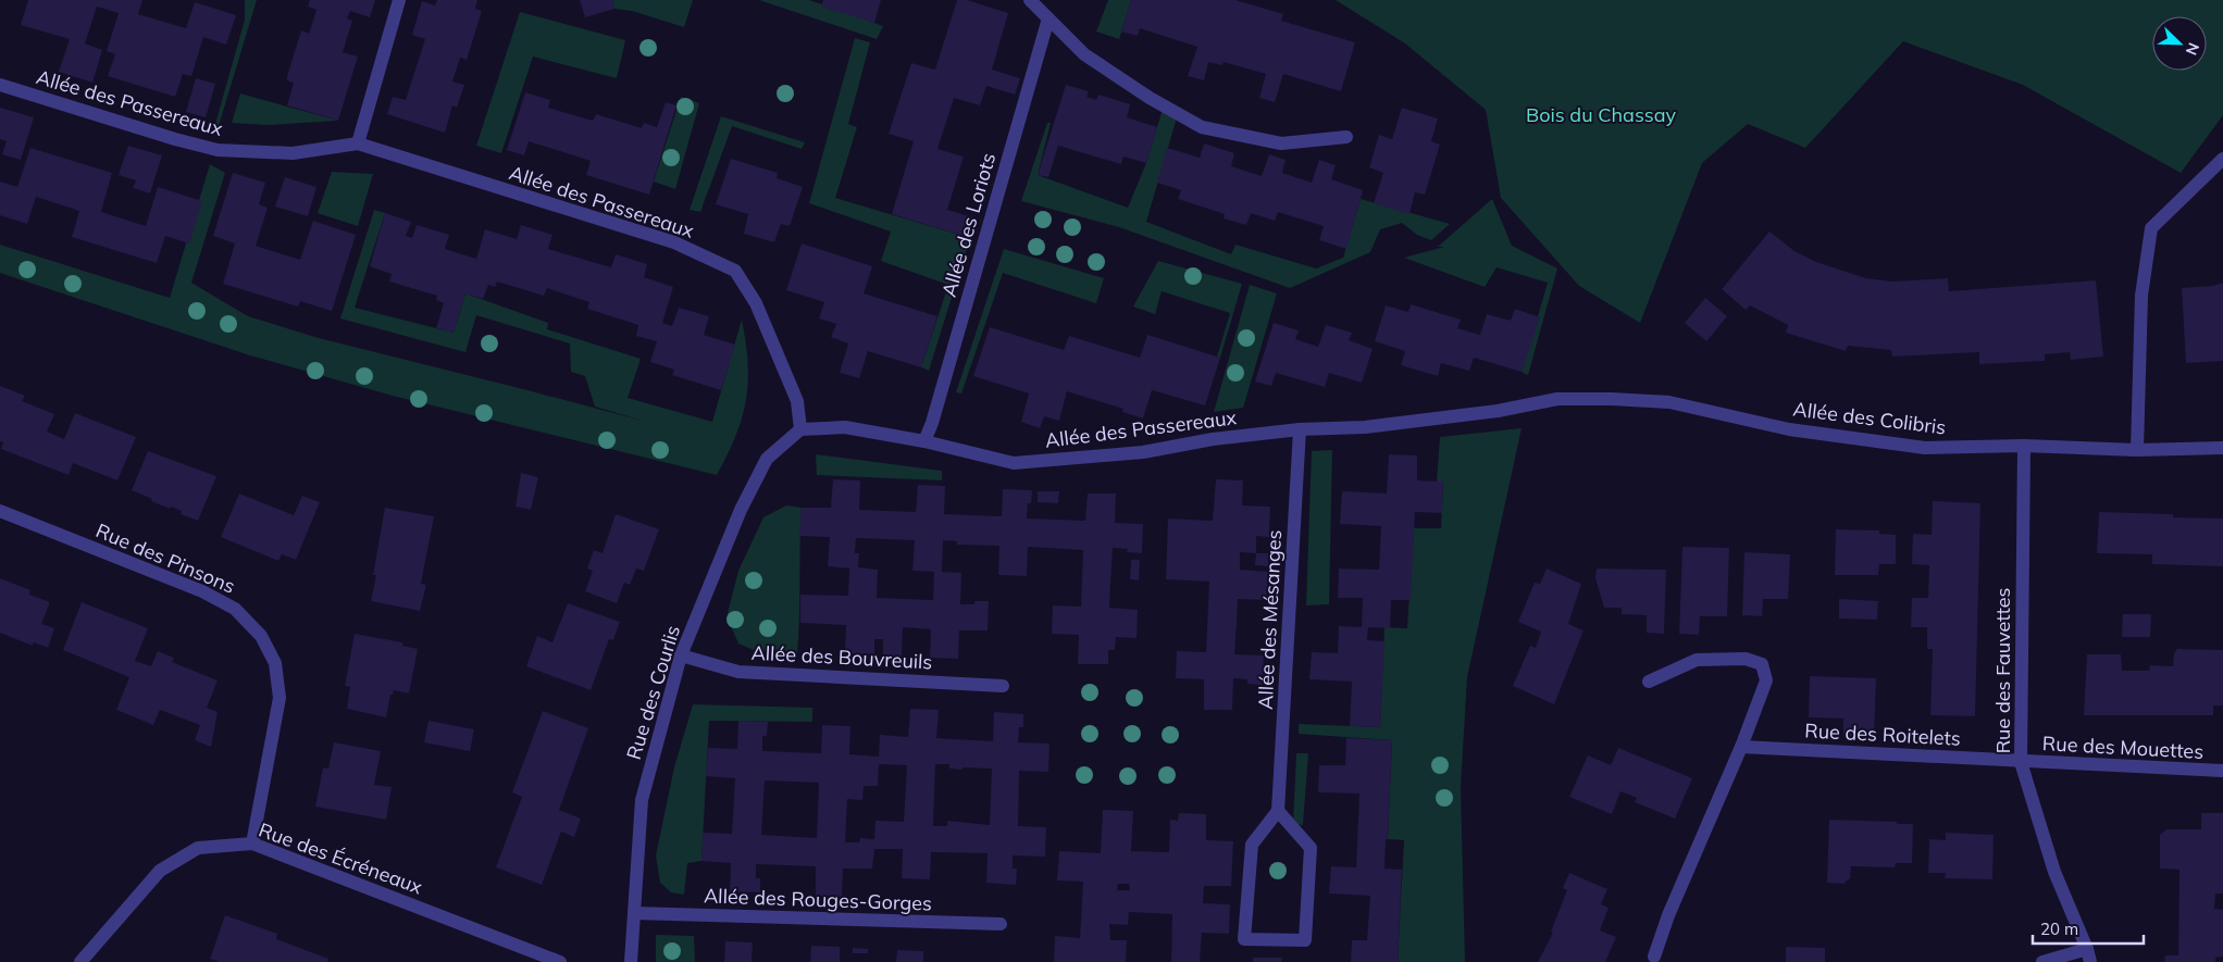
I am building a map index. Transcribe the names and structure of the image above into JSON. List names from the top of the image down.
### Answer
{
  "streets": {
    "street": [
      "Allée des Passereaux",
      "Allée des Loriots",
      "Allée des Colibris",
      "Rue des Pinsons",
      "Allée des Mésanges",
      "Allée des Bouvreuils",
      "Rue des Fauvettes",
      "Rue des Courlis",
      "Rue des Roitelets",
      "Rue des Mouettes",
      "Rue des Écréneaux",
      "Allée des Rouges-Gorges"
    ]
  },
  "crossings": [
    ["Allée des Passereaux", "Allée des Loriots"],
    ["Allée des Passereaux", "Allée des Colibris"],
    ["Allée des Passereaux", "Allée des Mésanges"],
    ["Allée des Passereaux", "Rue des Courlis"],
    ["Allée des Colibris", "Rue des Fauvettes"],
    ["Rue des Pinsons", "Rue des Écréneaux"],
    ["Allée des Bouvreuils", "Rue des Courlis"],
    ["Rue des Fauvettes", "Rue des Roitelets"],
    ["Rue des Fauvettes", "Rue des Mouettes"],
    ["Rue des Courlis", "Allée des Rouges-Gorges"],
    ["Rue des Roitelets", "Rue des Mouettes"]
  ],
  "parks": ["Bois du Chassay"],
  "scale_bar": "20 m",
  "north": "bottom right"
}
